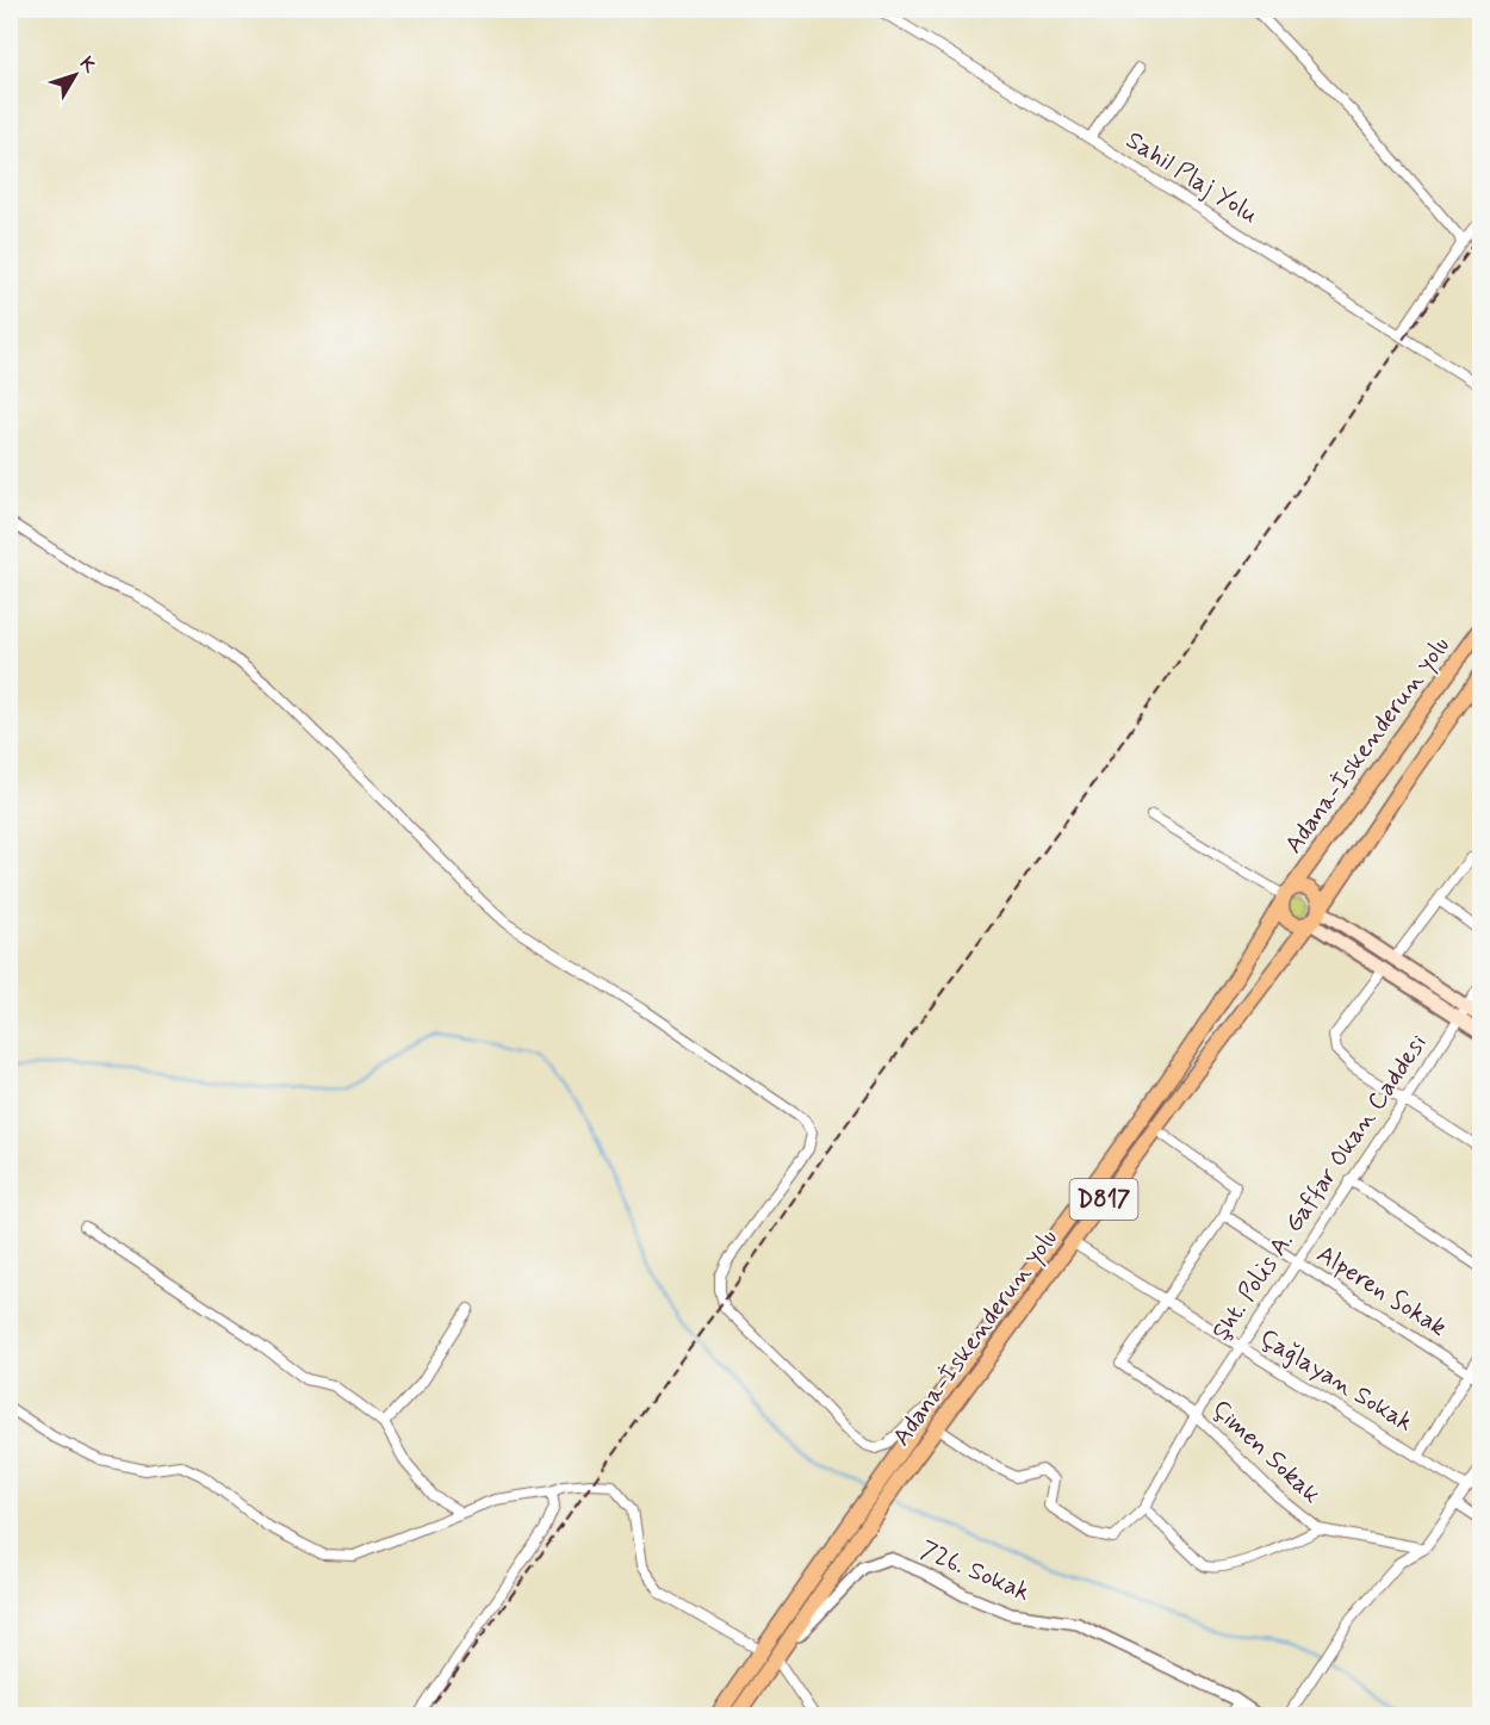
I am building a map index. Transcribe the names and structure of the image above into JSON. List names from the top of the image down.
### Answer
{
  "streets": {
    "highway": ["Adana-İskenderun yolu", "D817"],
    "street": [
      "Sahil Plaj Yolu",
      "Şht. Polis A. Gaffar Okan Caddesi",
      "Alperen Sokak",
      "Çağlayan Sokak",
      "Çimen Sokak",
      "726. Sokak"
    ]
  },
  "crossings": [
    ["Adana-İskenderun yolu", "Şht. Polis A. Gaffar Okan Caddesi"],
    ["Adana-İskenderun yolu", "D817"],
    ["Adana-İskenderun yolu", "Çağlayan Sokak"],
    ["Adana-İskenderun yolu", "726. Sokak"],
    ["Şht. Polis A. Gaffar Okan Caddesi", "Alperen Sokak"],
    ["Şht. Polis A. Gaffar Okan Caddesi", "Çağlayan Sokak"],
    ["Şht. Polis A. Gaffar Okan Caddesi", "Çimen Sokak"],
    ["Çağlayan Sokak", "Çimen Sokak"]
  ],
  "north": "top right"
}
